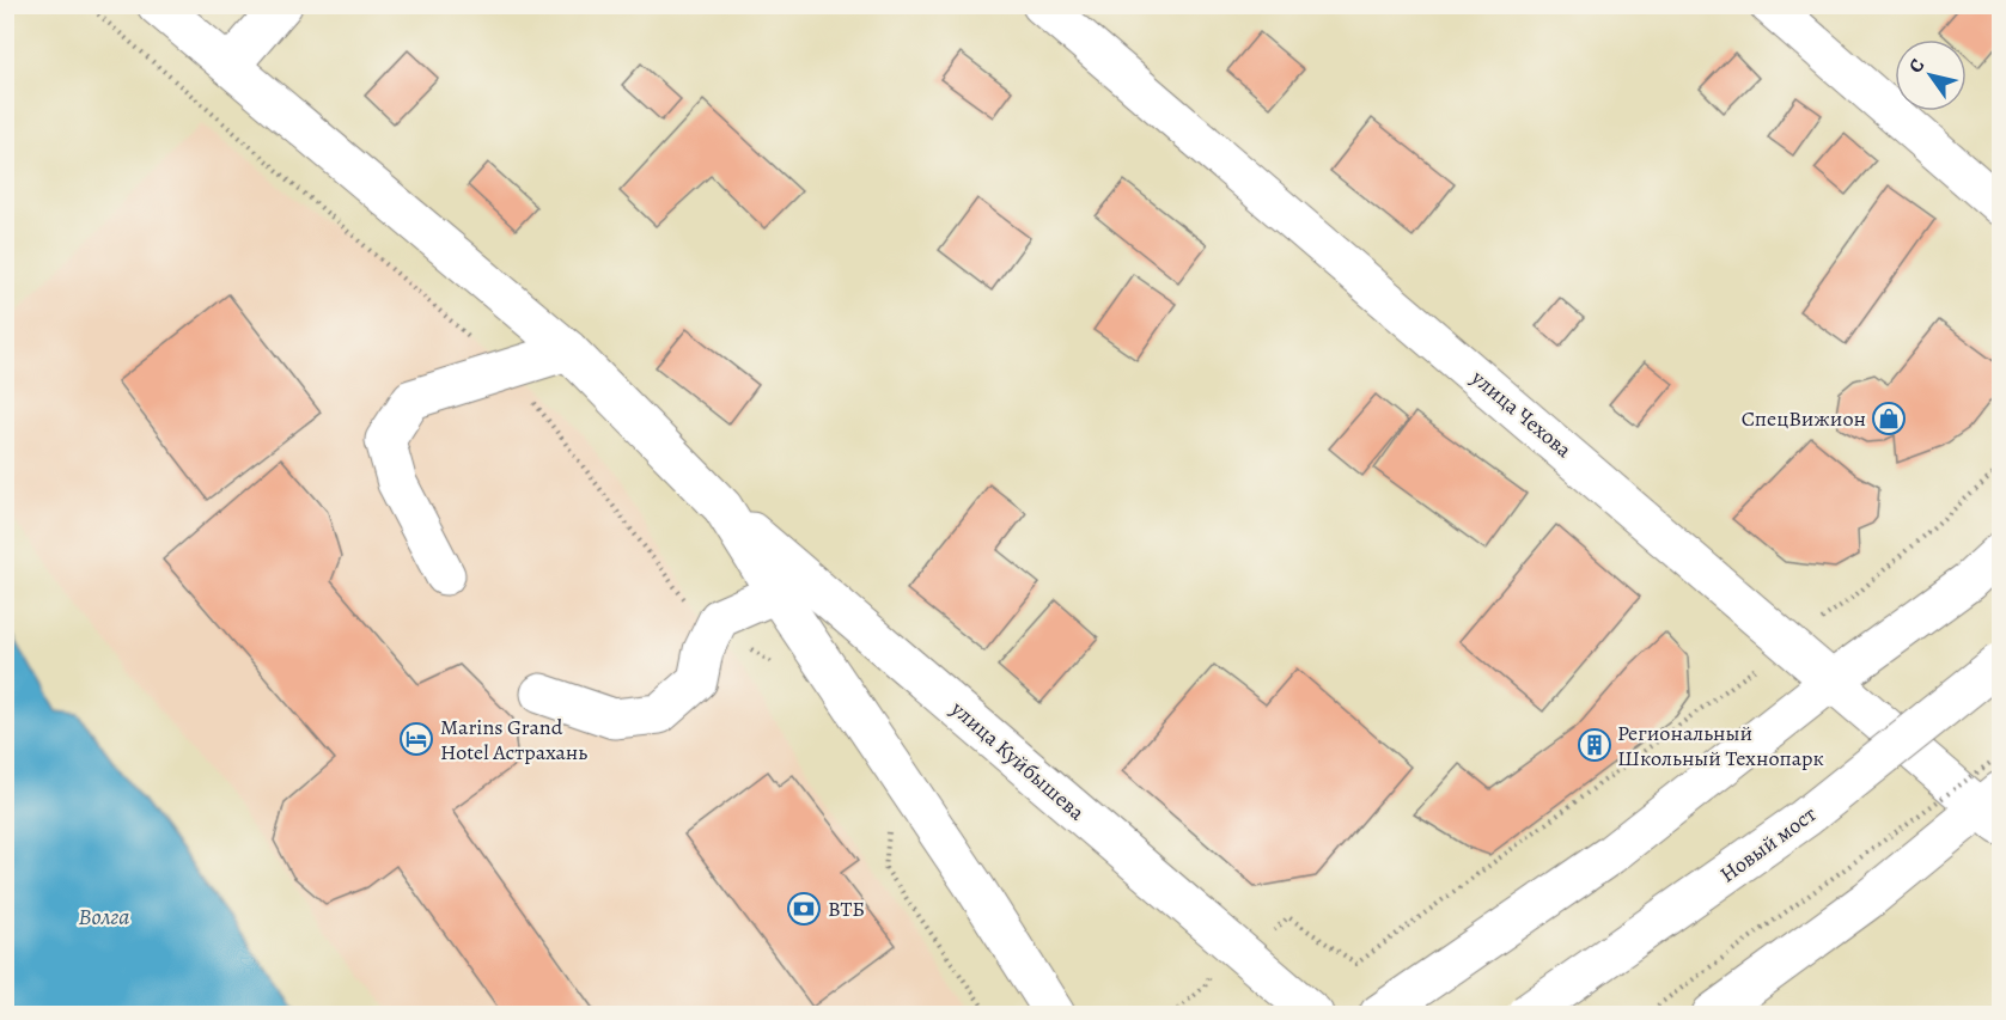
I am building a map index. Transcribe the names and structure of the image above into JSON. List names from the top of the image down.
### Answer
{
  "streets": {
    "main road": ["улица Чехова", "улица Куйбышева", "Новый мост"]
  },
  "water": ["Волга"],
  "places": {
    "shop": ["СпецВижион"],
    "hotel": ["Marins Grand Hotel Астрахань"],
    "building": ["Региональный Школьный Технопарк"],
    "bank": ["ВТБ"]
  },
  "north": "top left"
}
